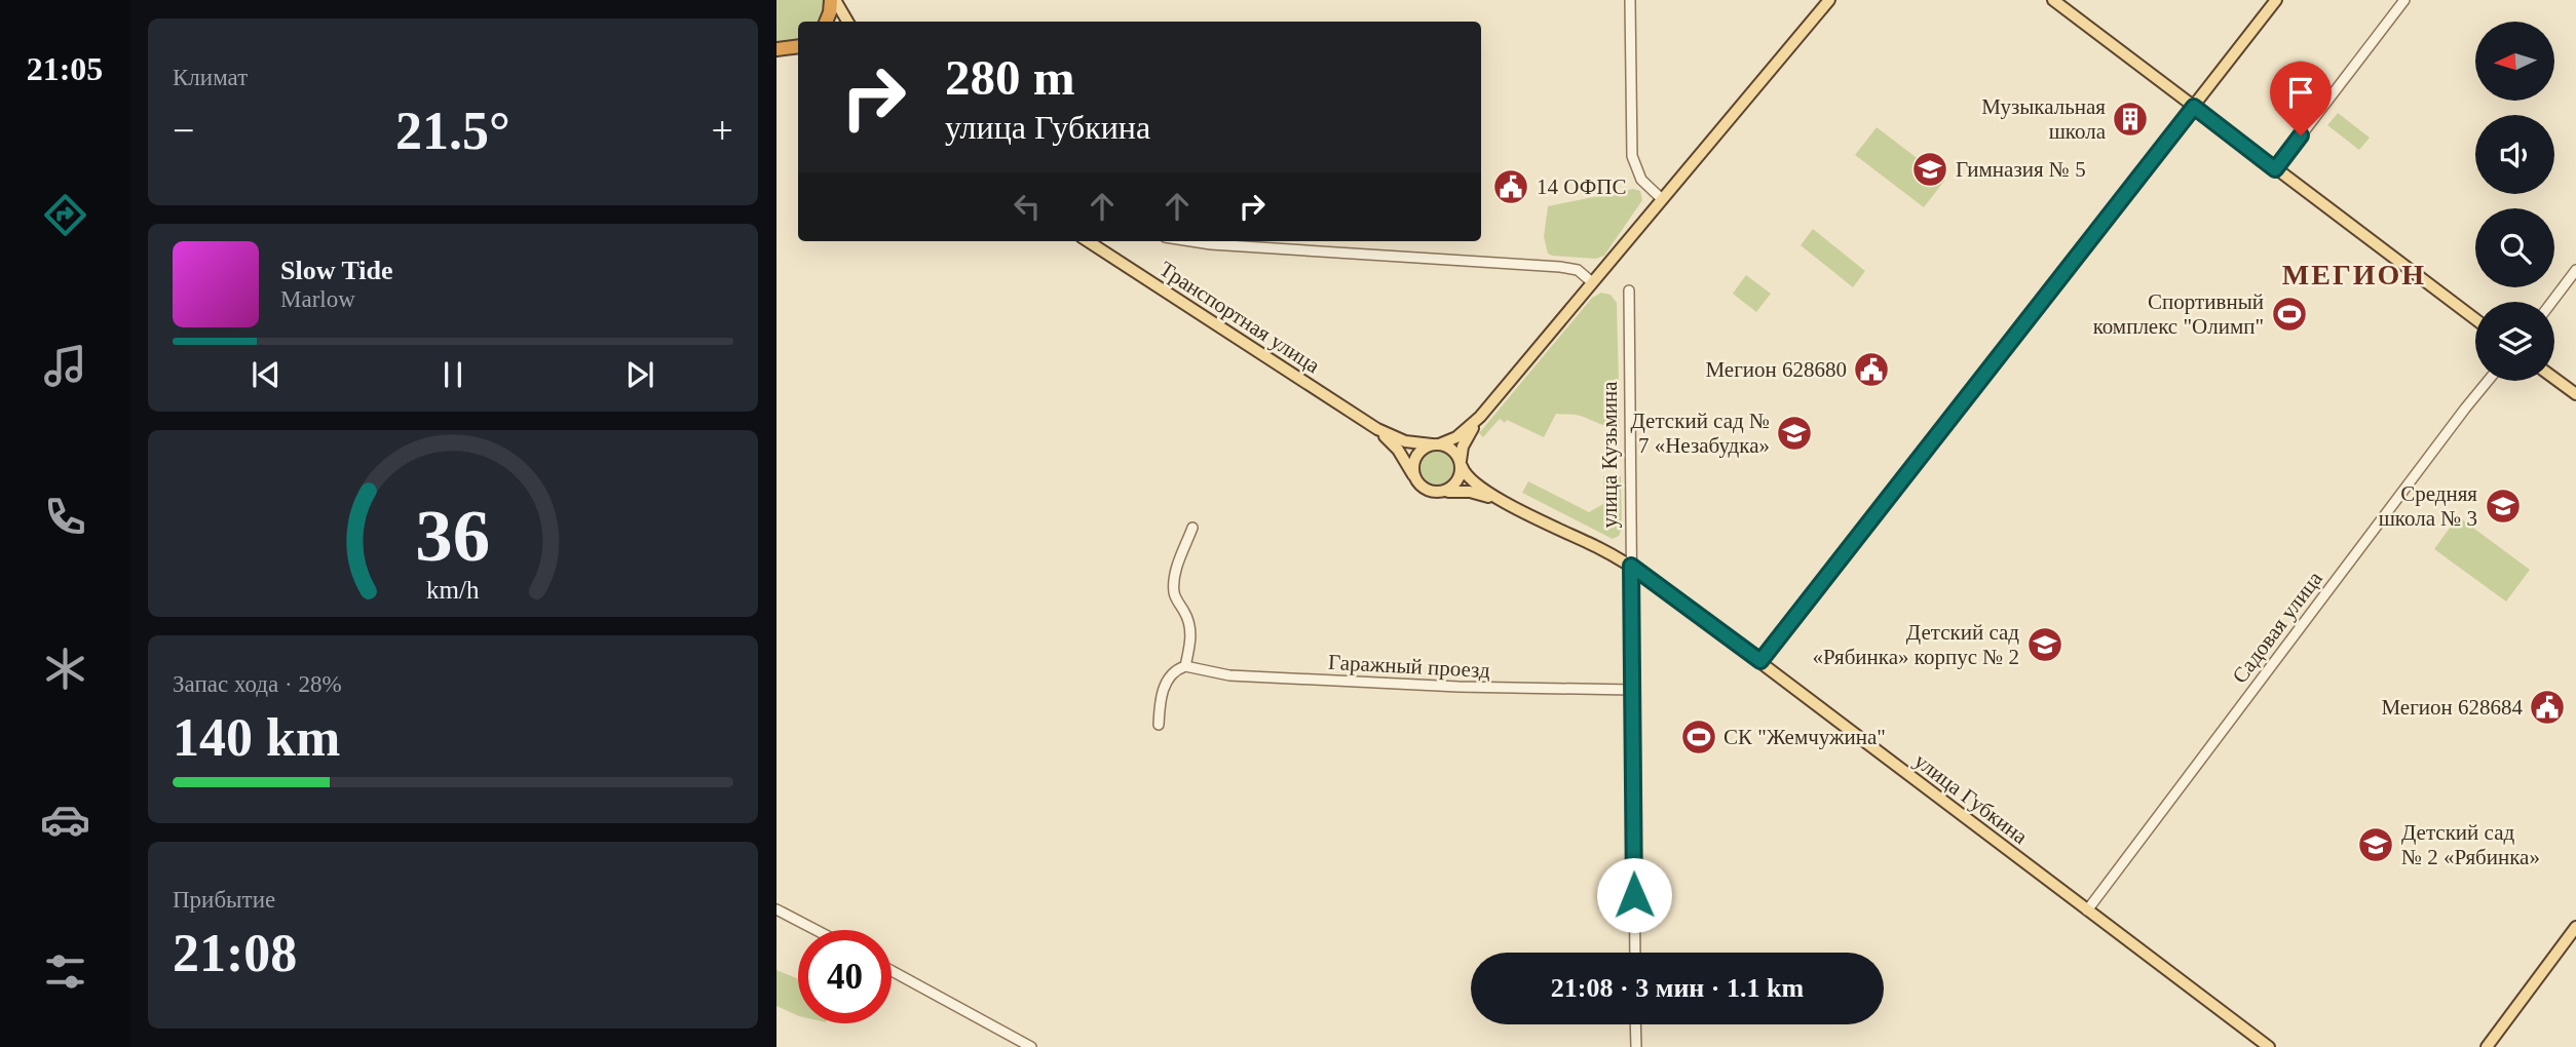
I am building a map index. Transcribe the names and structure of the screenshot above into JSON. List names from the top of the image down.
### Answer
{
  "streets": {
    "main road": ["Транспортная улица", "улица Губкина"],
    "street": ["улица Кузьмина", "Садовая улица", "Гаражный проезд"]
  },
  "crossings": [
    ["улица Кузьмина", "Гаражный проезд"],
    ["улица Кузьмина", "улица Губкина"],
    ["Садовая улица", "улица Губкина"]
  ],
  "districts": ["МЕГИОН"],
  "places": {
    "building": ["Музыкальная школа"],
    "school or university": [
      "Гимназия № 5",
      "Детский сад № 7 «Незабудка»",
      "Средняя школа № 3",
      "Детский сад «Рябинка» корпус № 2",
      "Детский сад № 2 «Рябинка»"
    ],
    "public building": ["14 ОФПС", "Мегион 628680", "Мегион 628684"],
    "sports": ["Спортивный комплекс \"Олимп\"", "СК \"Жемчужина\""]
  },
  "north": "left",
  "page": {
    "tabs": "21:05",
    "tile": [
      "Климат",
      ["Запас хода · 28%", "140 km"],
      ["Прибытие", "21:08"]
    ],
    "turn": ["280 m", "улица Губкина"],
    "heat": ["−", "21.5°", "+"],
    "song": ["Slow Tide", "Marlow"],
    "limit": "40",
    "trip": "21:08 · 3 мин · 1.1 km",
    "gauge": ["36", "km/h"]
  }
}
